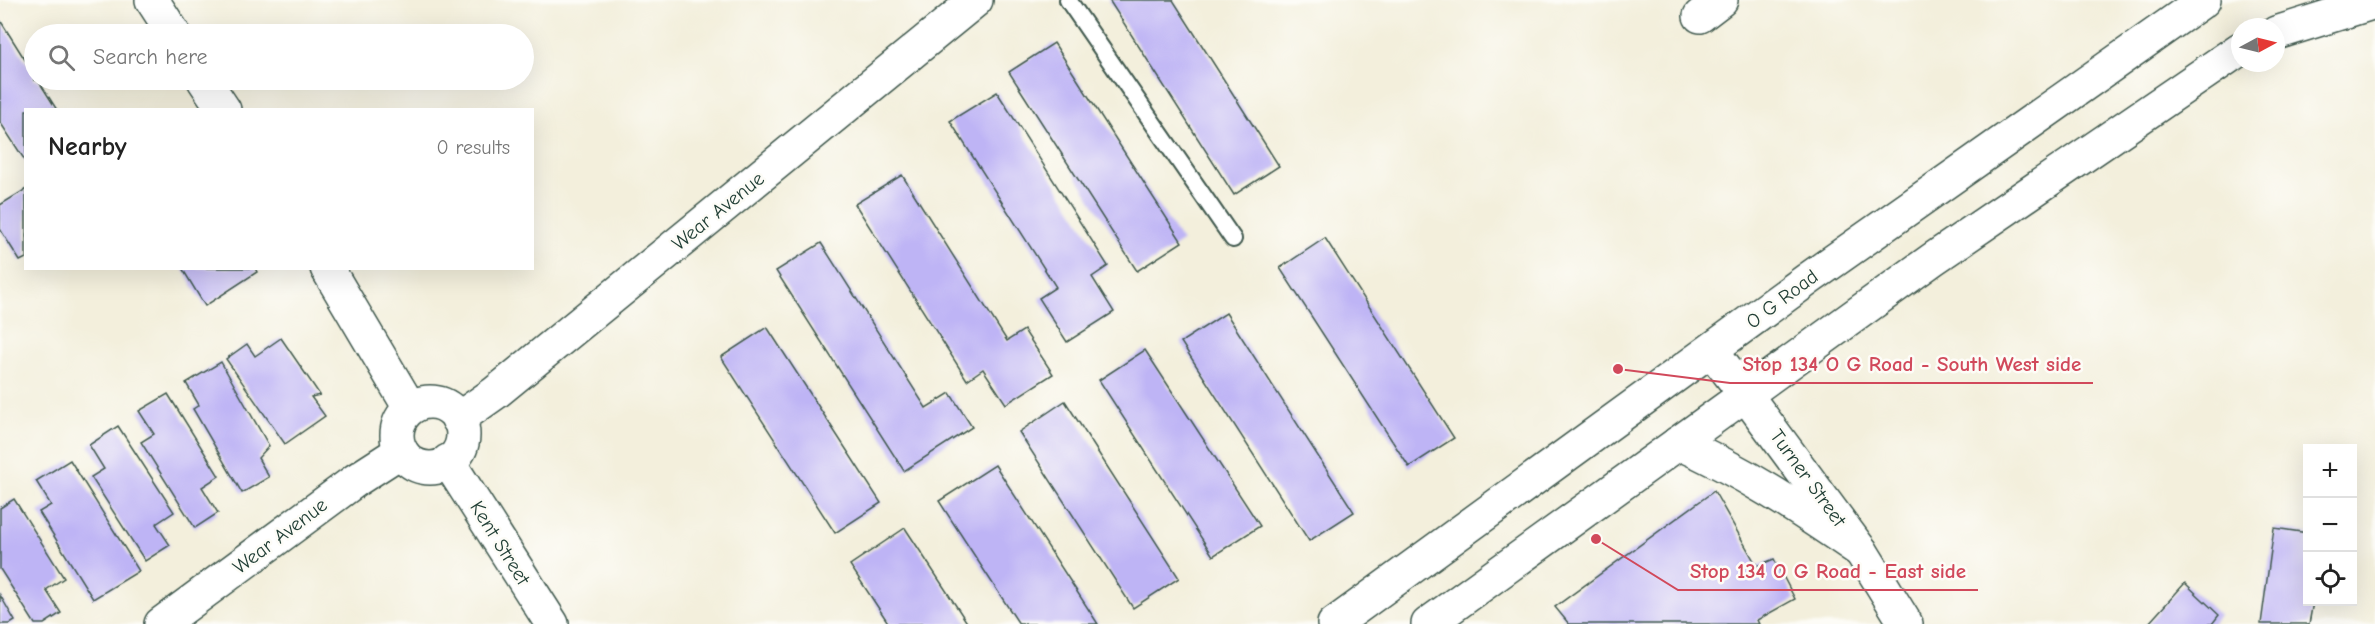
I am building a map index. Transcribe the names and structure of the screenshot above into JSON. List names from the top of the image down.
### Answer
{
  "streets": {
    "main road": [
      "Wear Avenue",
      "O G Road",
      "Turner Street",
      "Kent Street"
    ]
  },
  "crossings": [
    ["Wear Avenue", "Kent Street"],
    ["O G Road", "Turner Street"]
  ],
  "places": ["Stop 134 O G Road - South West side", "Stop 134 O G Road - East side"],
  "north": "right",
  "page": {
    "search": "Search here",
    "heading": ["Nearby", "0 results"],
    "map_buttons": ["+", "−"]
  }
}
